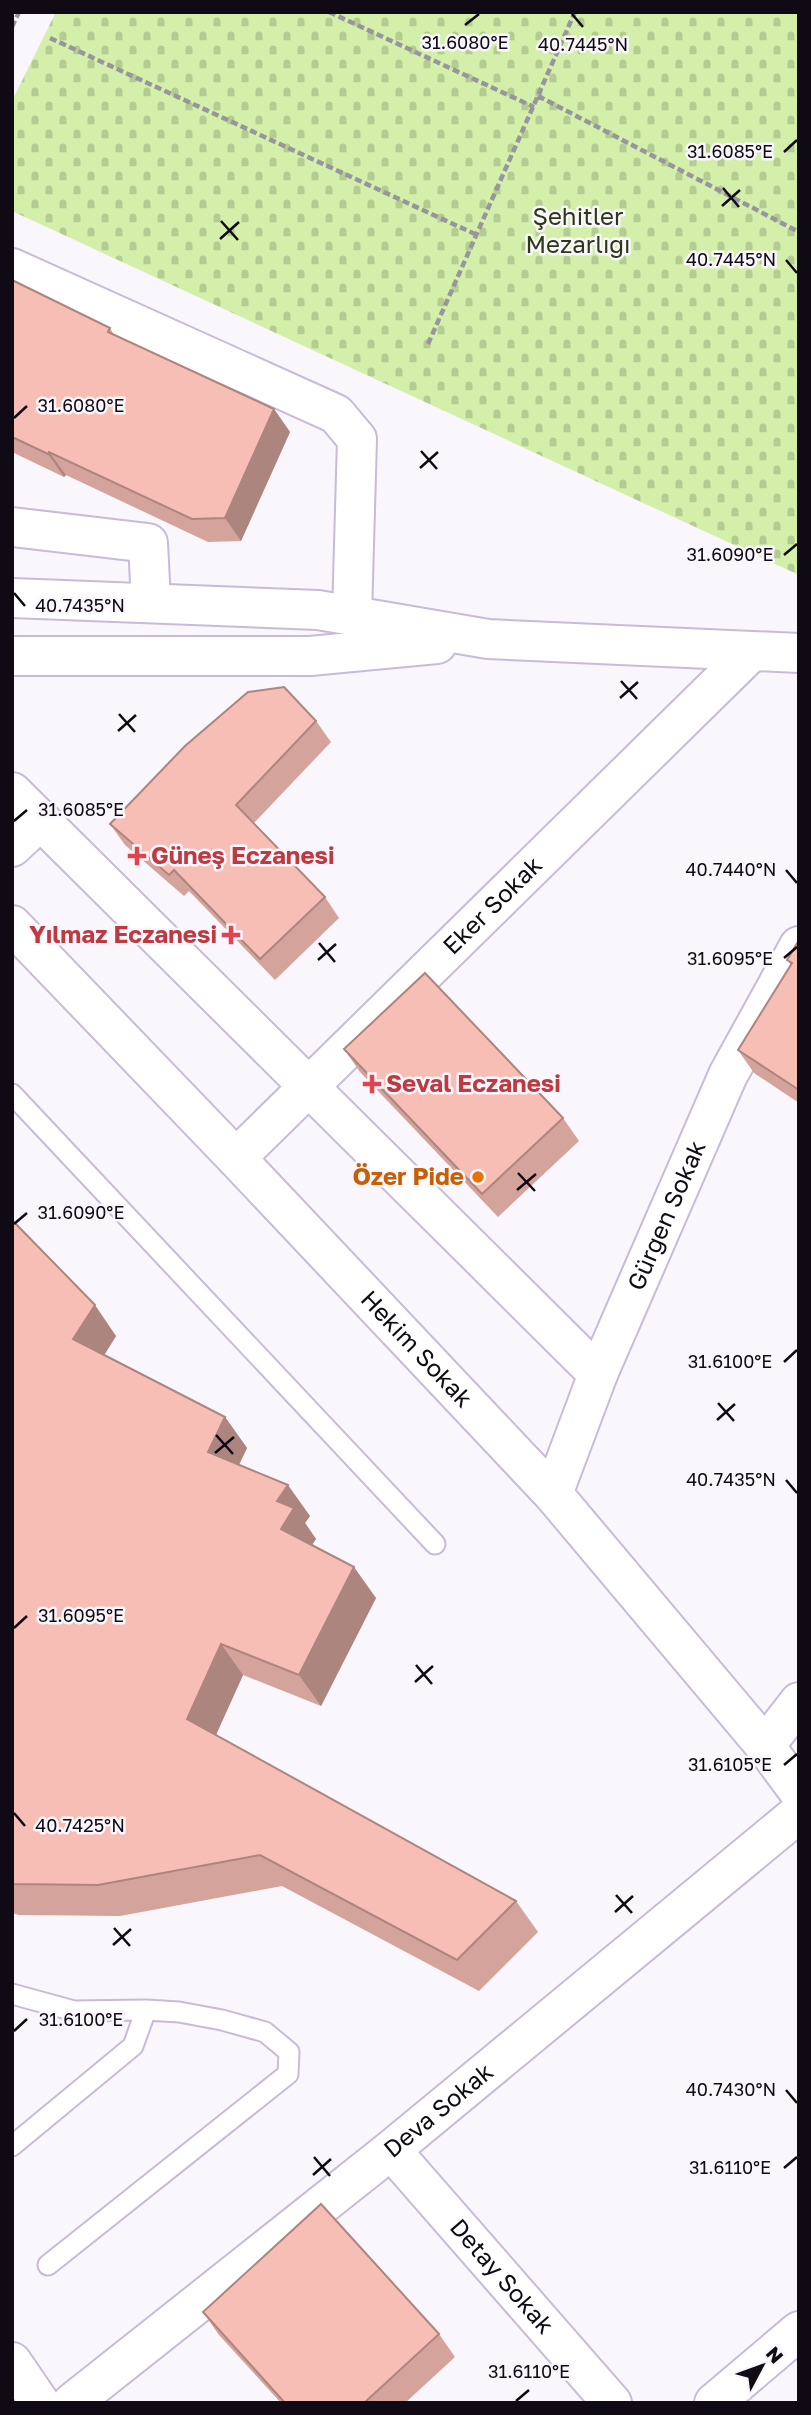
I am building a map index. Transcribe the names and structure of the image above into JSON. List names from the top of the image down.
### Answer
{
  "streets": {
    "street": [
      "Eker Sokak",
      "Gürgen Sokak",
      "Hekim Sokak",
      "Deva Sokak",
      "Detay Sokak"
    ]
  },
  "crossings": [
    ["Eker Sokak", "Hekim Sokak"],
    ["Gürgen Sokak", "Hekim Sokak"],
    ["Deva Sokak", "Detay Sokak"]
  ],
  "parks": ["Şehitler Mezarlığı"],
  "places": {
    "health": ["Güneş Eczanesi", "Yılmaz Eczanesi", "Seval Eczanesi"],
    "other": ["Özer Pide"]
  },
  "north": "top right",
  "coordinates": [
    "31.6080°E",
    "40.7445°N",
    "31.6085°E",
    "31.6090°E",
    "40.7435°N",
    "40.7440°N",
    "31.6095°E",
    "31.6100°E",
    "31.6105°E",
    "40.7425°N",
    "40.7430°N",
    "31.6110°E"
  ]
}
